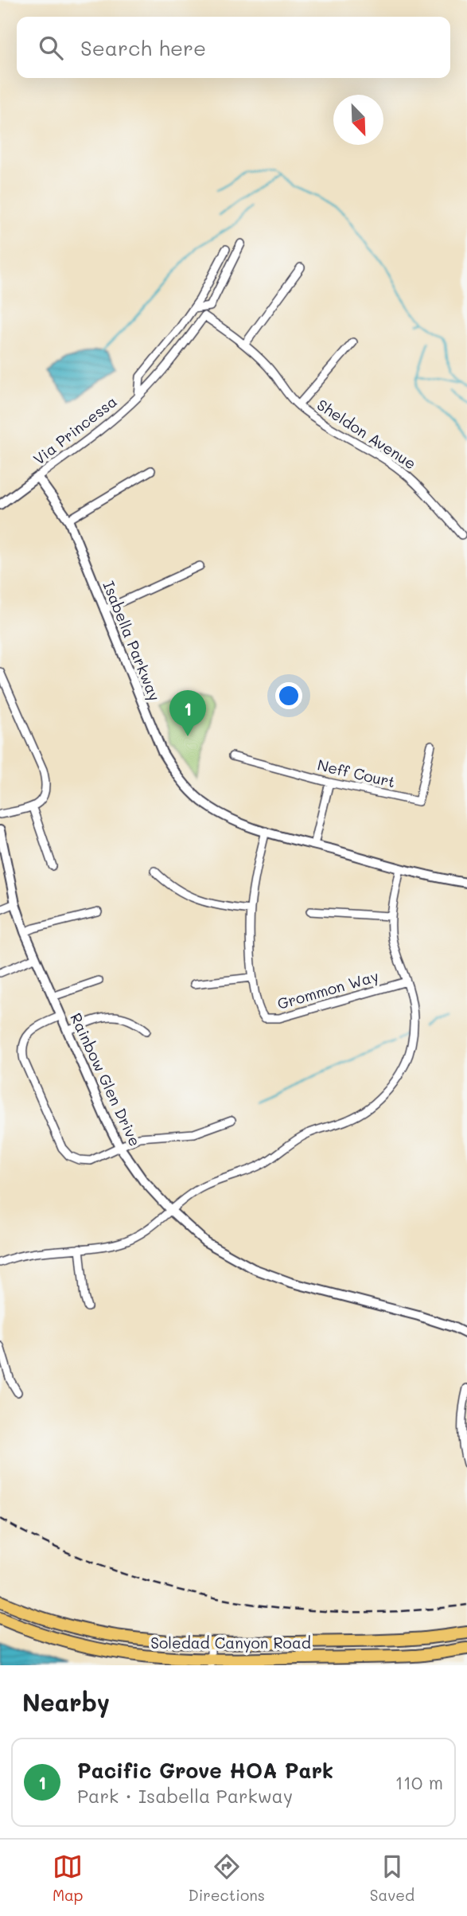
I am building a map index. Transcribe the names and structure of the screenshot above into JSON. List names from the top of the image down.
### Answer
{
  "streets": {
    "main road": ["Soledad Canyon Road"],
    "street": [
      "Via Princessa",
      "Sheldon Avenue",
      "Isabella Parkway",
      "Neff Court",
      "Grommon Way",
      "Rainbow Glen Drive"
    ]
  },
  "crossings": [
    ["Via Princessa", "Sheldon Avenue"],
    ["Via Princessa", "Isabella Parkway"],
    ["Isabella Parkway", "Grommon Way"]
  ],
  "north": "bottom right",
  "page": {
    "search": "Search here",
    "pins": "1",
    "heading": "Nearby",
    "list": [
      {
        "mark": "1",
        "name": "Pacific Grove HOA Park",
        "note": "Park · Isabella Parkway",
        "value": "110 m"
      }
    ],
    "nav": ["Map", "Directions", "Saved"]
  }
}
